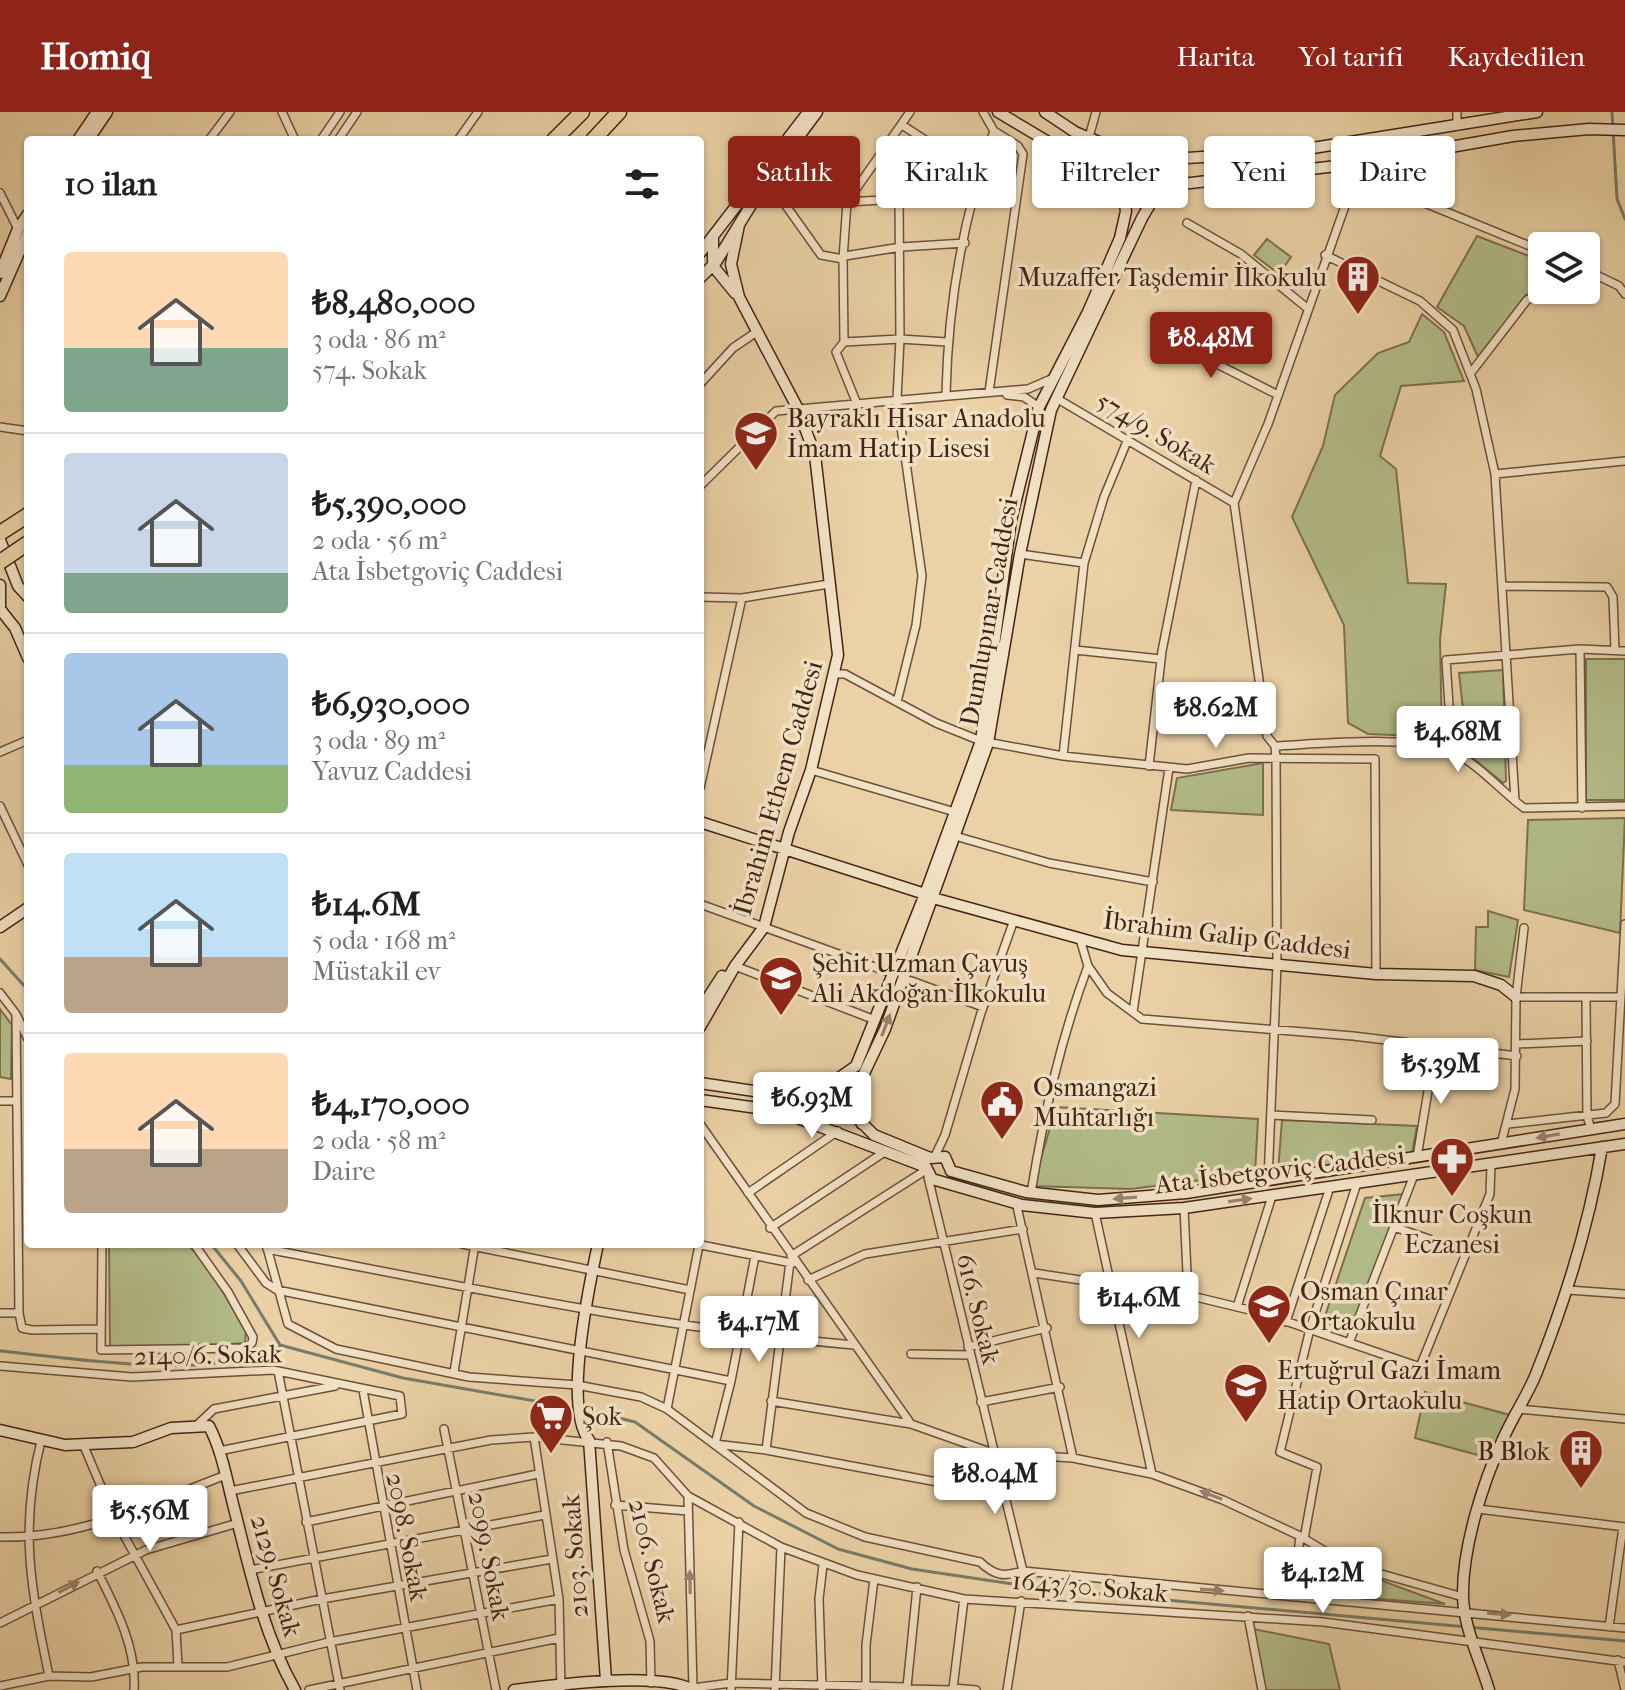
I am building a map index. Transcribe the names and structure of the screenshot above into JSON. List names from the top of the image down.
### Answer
{
  "streets": {
    "main road": [
      "Dumlupınar Caddesi",
      "İbrahim Ethem Caddesi",
      "İbrahim Galip Caddesi",
      "Ata İsbetgoviç Caddesi",
      "2103. Sokak",
      "2129. Sokak"
    ],
    "street": [
      "574/9. Sokak",
      "616. Sokak",
      "2140/6. Sokak",
      "2098. Sokak",
      "2099. Sokak",
      "2106. Sokak",
      "1643/30. Sokak"
    ]
  },
  "crossings": [
    ["574/9. Sokak", "Dumlupınar Caddesi"],
    ["Dumlupınar Caddesi", "İbrahim Galip Caddesi"],
    ["İbrahim Ethem Caddesi", "İbrahim Galip Caddesi"],
    ["2140/6. Sokak", "2098. Sokak"],
    ["2140/6. Sokak", "2129. Sokak"],
    ["2098. Sokak", "1643/30. Sokak"],
    ["2099. Sokak", "1643/30. Sokak"],
    ["2103. Sokak", "1643/30. Sokak"],
    ["2106. Sokak", "1643/30. Sokak"],
    ["2129. Sokak", "1643/30. Sokak"]
  ],
  "places": {
    "building": ["Muzaffer Taşdemir İlkokulu", "B Blok"],
    "school or university": [
      "Bayraklı Hisar Anadolu İmam Hatip Lisesi",
      "Şehit Uzman Çavuş Ali Akdoğan İlkokulu",
      "Osman Çınar Ortaokulu",
      "Ertuğrul Gazi İmam Hatip Ortaokulu"
    ],
    "public building": ["Osmangazi Muhtarlığı"],
    "pharmacy": ["İlknur Coşkun Eczanesi"],
    "supermarket": ["Şok"]
  },
  "page": {
    "header": "Homiq",
    "nav": ["Harita", "Yol tarifi", "Kaydedilen"],
    "chip": [
      "Satılık",
      "Kiralık",
      "Filtreler",
      "Yeni",
      "Daire"
    ],
    "heading": "10 ilan",
    "list": [
      {
        "name": "₺8,480,000",
        "note": "3 oda · 86 m² · 574. Sokak"
      },
      {
        "name": "₺5,390,000",
        "note": "2 oda · 56 m² · Ata İsbetgoviç Caddesi"
      },
      {
        "name": "₺6,930,000",
        "note": "3 oda · 89 m² · Yavuz Caddesi"
      },
      {
        "name": "₺14.6M",
        "note": "5 oda · 168 m² · Müstakil ev"
      },
      {
        "name": "₺4,170,000",
        "note": "2 oda · 58 m² · Daire"
      }
    ],
    "price": [
      "₺8.48M",
      "₺8.62M",
      "₺4.68M",
      "₺5.39M",
      "₺6.93M",
      "₺14.6M",
      "₺4.17M",
      "₺8.04M",
      "₺5.56M",
      "₺4.12M"
    ]
  }
}
